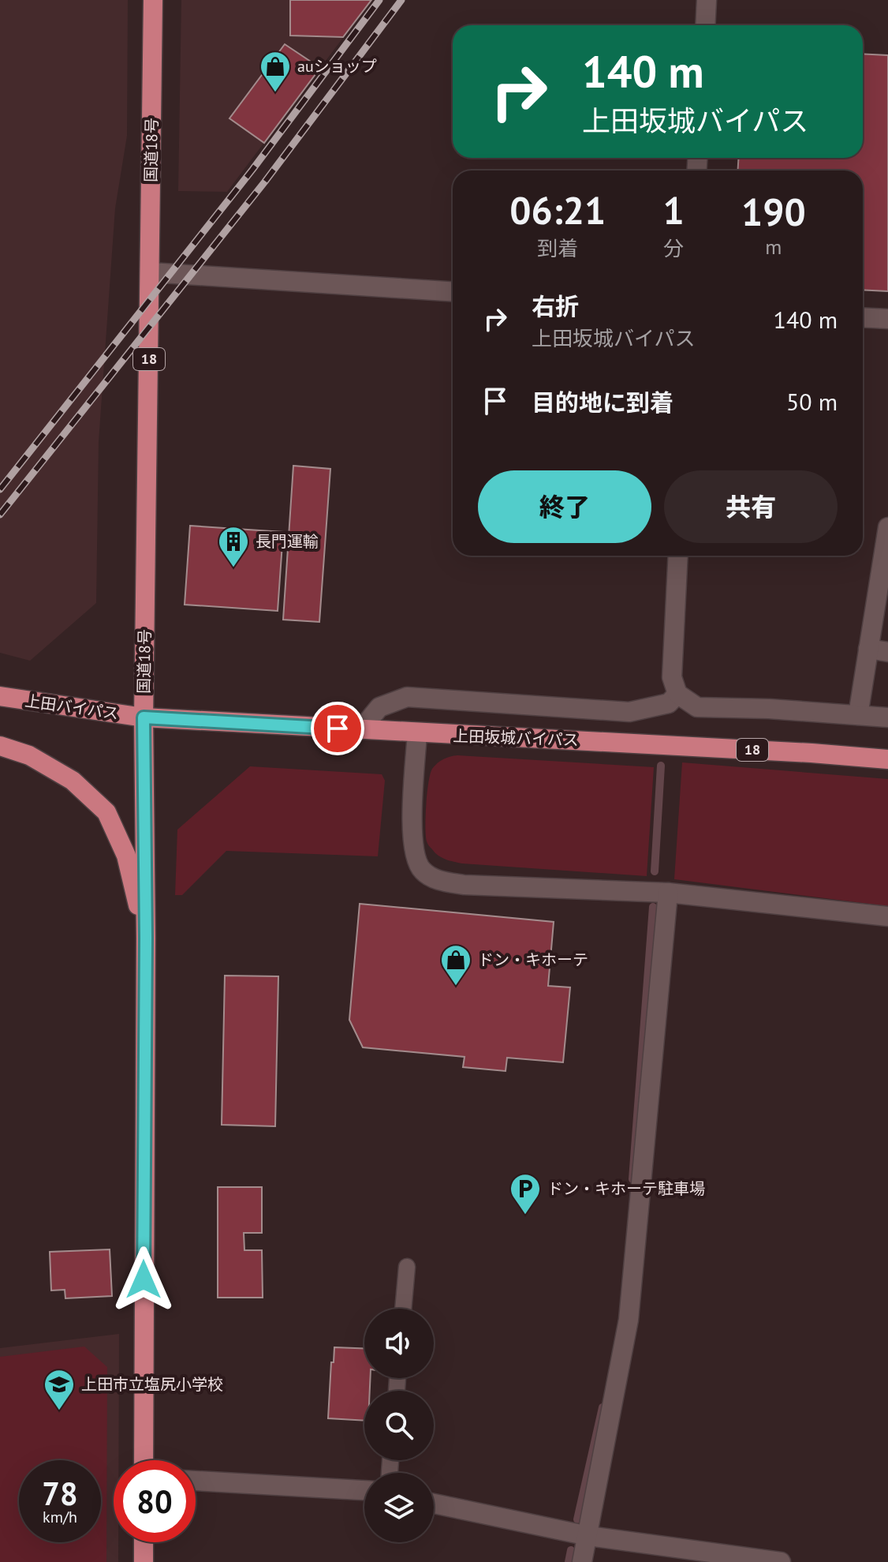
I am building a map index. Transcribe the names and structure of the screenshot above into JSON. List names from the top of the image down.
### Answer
{
  "streets": {
    "highway": [
      "国道18号",
      "18",
      "上田バイパス",
      "上田坂城バイパス"
    ]
  },
  "crossings": [
    ["国道18号", "上田バイパス"],
    ["国道18号", "上田坂城バイパス"],
    ["上田バイパス", "上田坂城バイパス"]
  ],
  "places": {
    "shop": ["auショップ", "ドン・キホーテ"],
    "building": ["長門運輸"],
    "parking": ["ドン・キホーテ駐車場"],
    "school or university": ["上田市立塩尻小学校"]
  },
  "page": {
    "turn": ["140 m", "上田坂城バイパス"],
    "eta": [
      "06:21",
      "到着",
      "1",
      "分",
      "190",
      "m"
    ],
    "list": [
      {
        "name": "右折",
        "note": "上田坂城バイパス",
        "value": "140 m"
      },
      {
        "name": "目的地に到着",
        "value": "50 m"
      }
    ],
    "buttons": ["終了", "共有"],
    "speed": "78 km/h",
    "limit": "80"
  }
}
